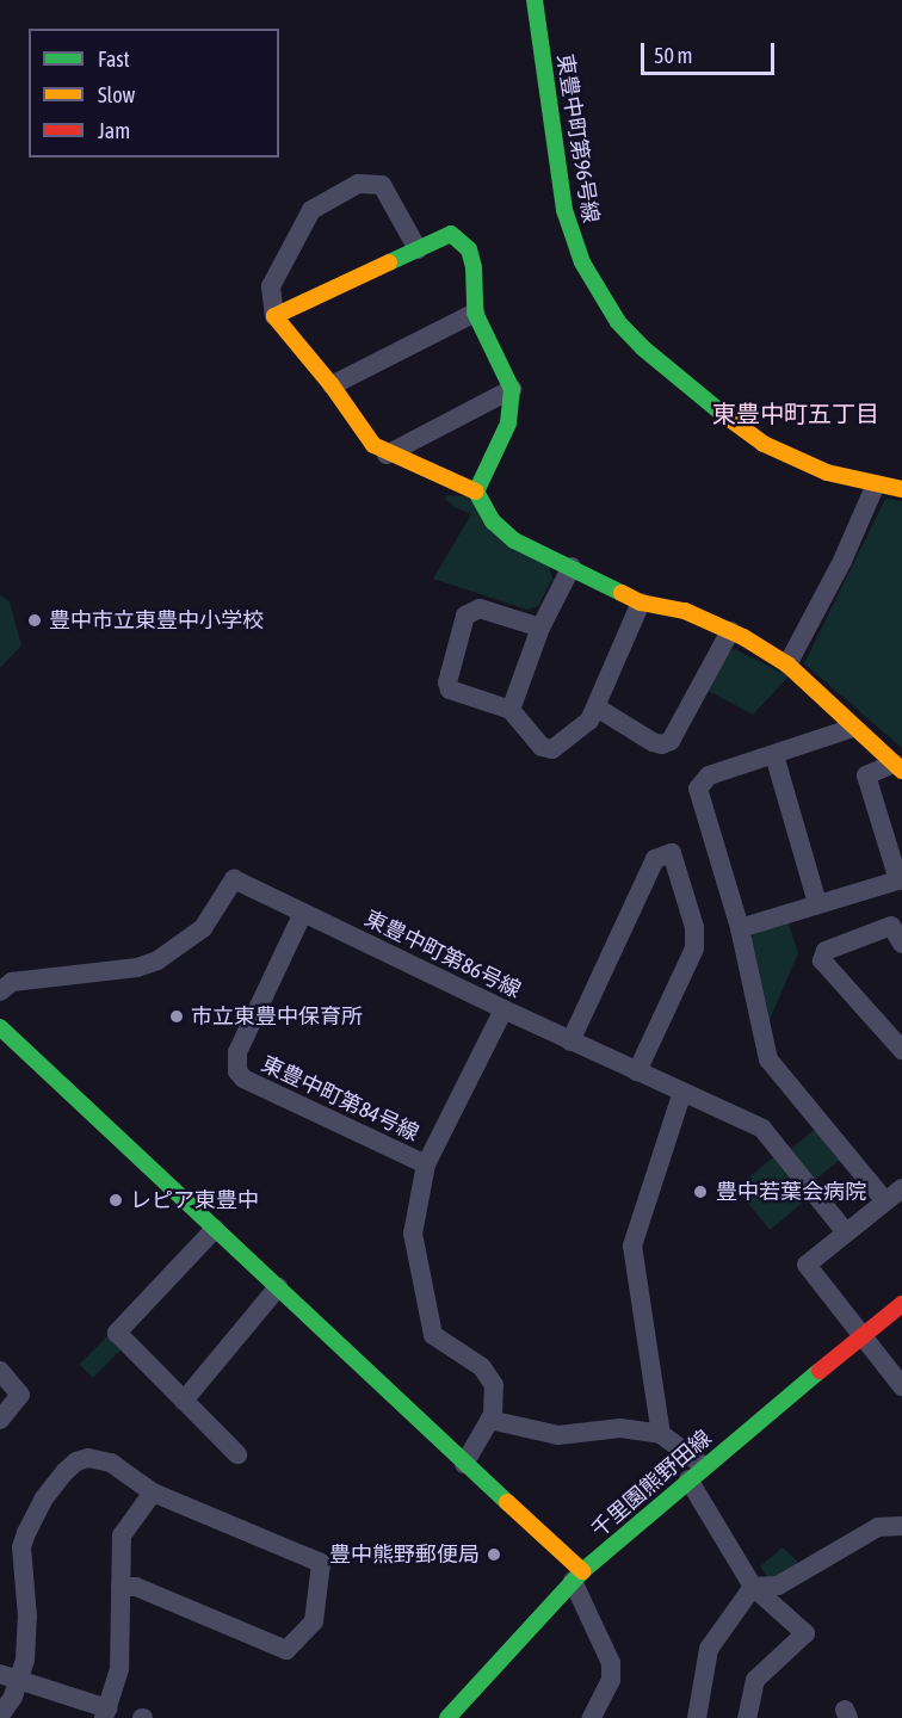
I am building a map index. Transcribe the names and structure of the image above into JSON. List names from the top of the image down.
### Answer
{
  "streets": {
    "street": [
      "東豊中町第96号線",
      "東豊中町第86号線",
      "東豊中町第84号線",
      "千里園熊野田線"
    ]
  },
  "crossings": [
    ["東豊中町第86号線", "東豊中町第84号線"]
  ],
  "districts": ["東豊中町五丁目"],
  "places": [
    "豊中市立東豊中小学校",
    "市立東豊中保育所",
    "豊中若葉会病院",
    "レピア東豊中",
    "豊中熊野郵便局"
  ],
  "legend": ["Fast", "Slow", "Jam"],
  "scale_bar": "50 m"
}
